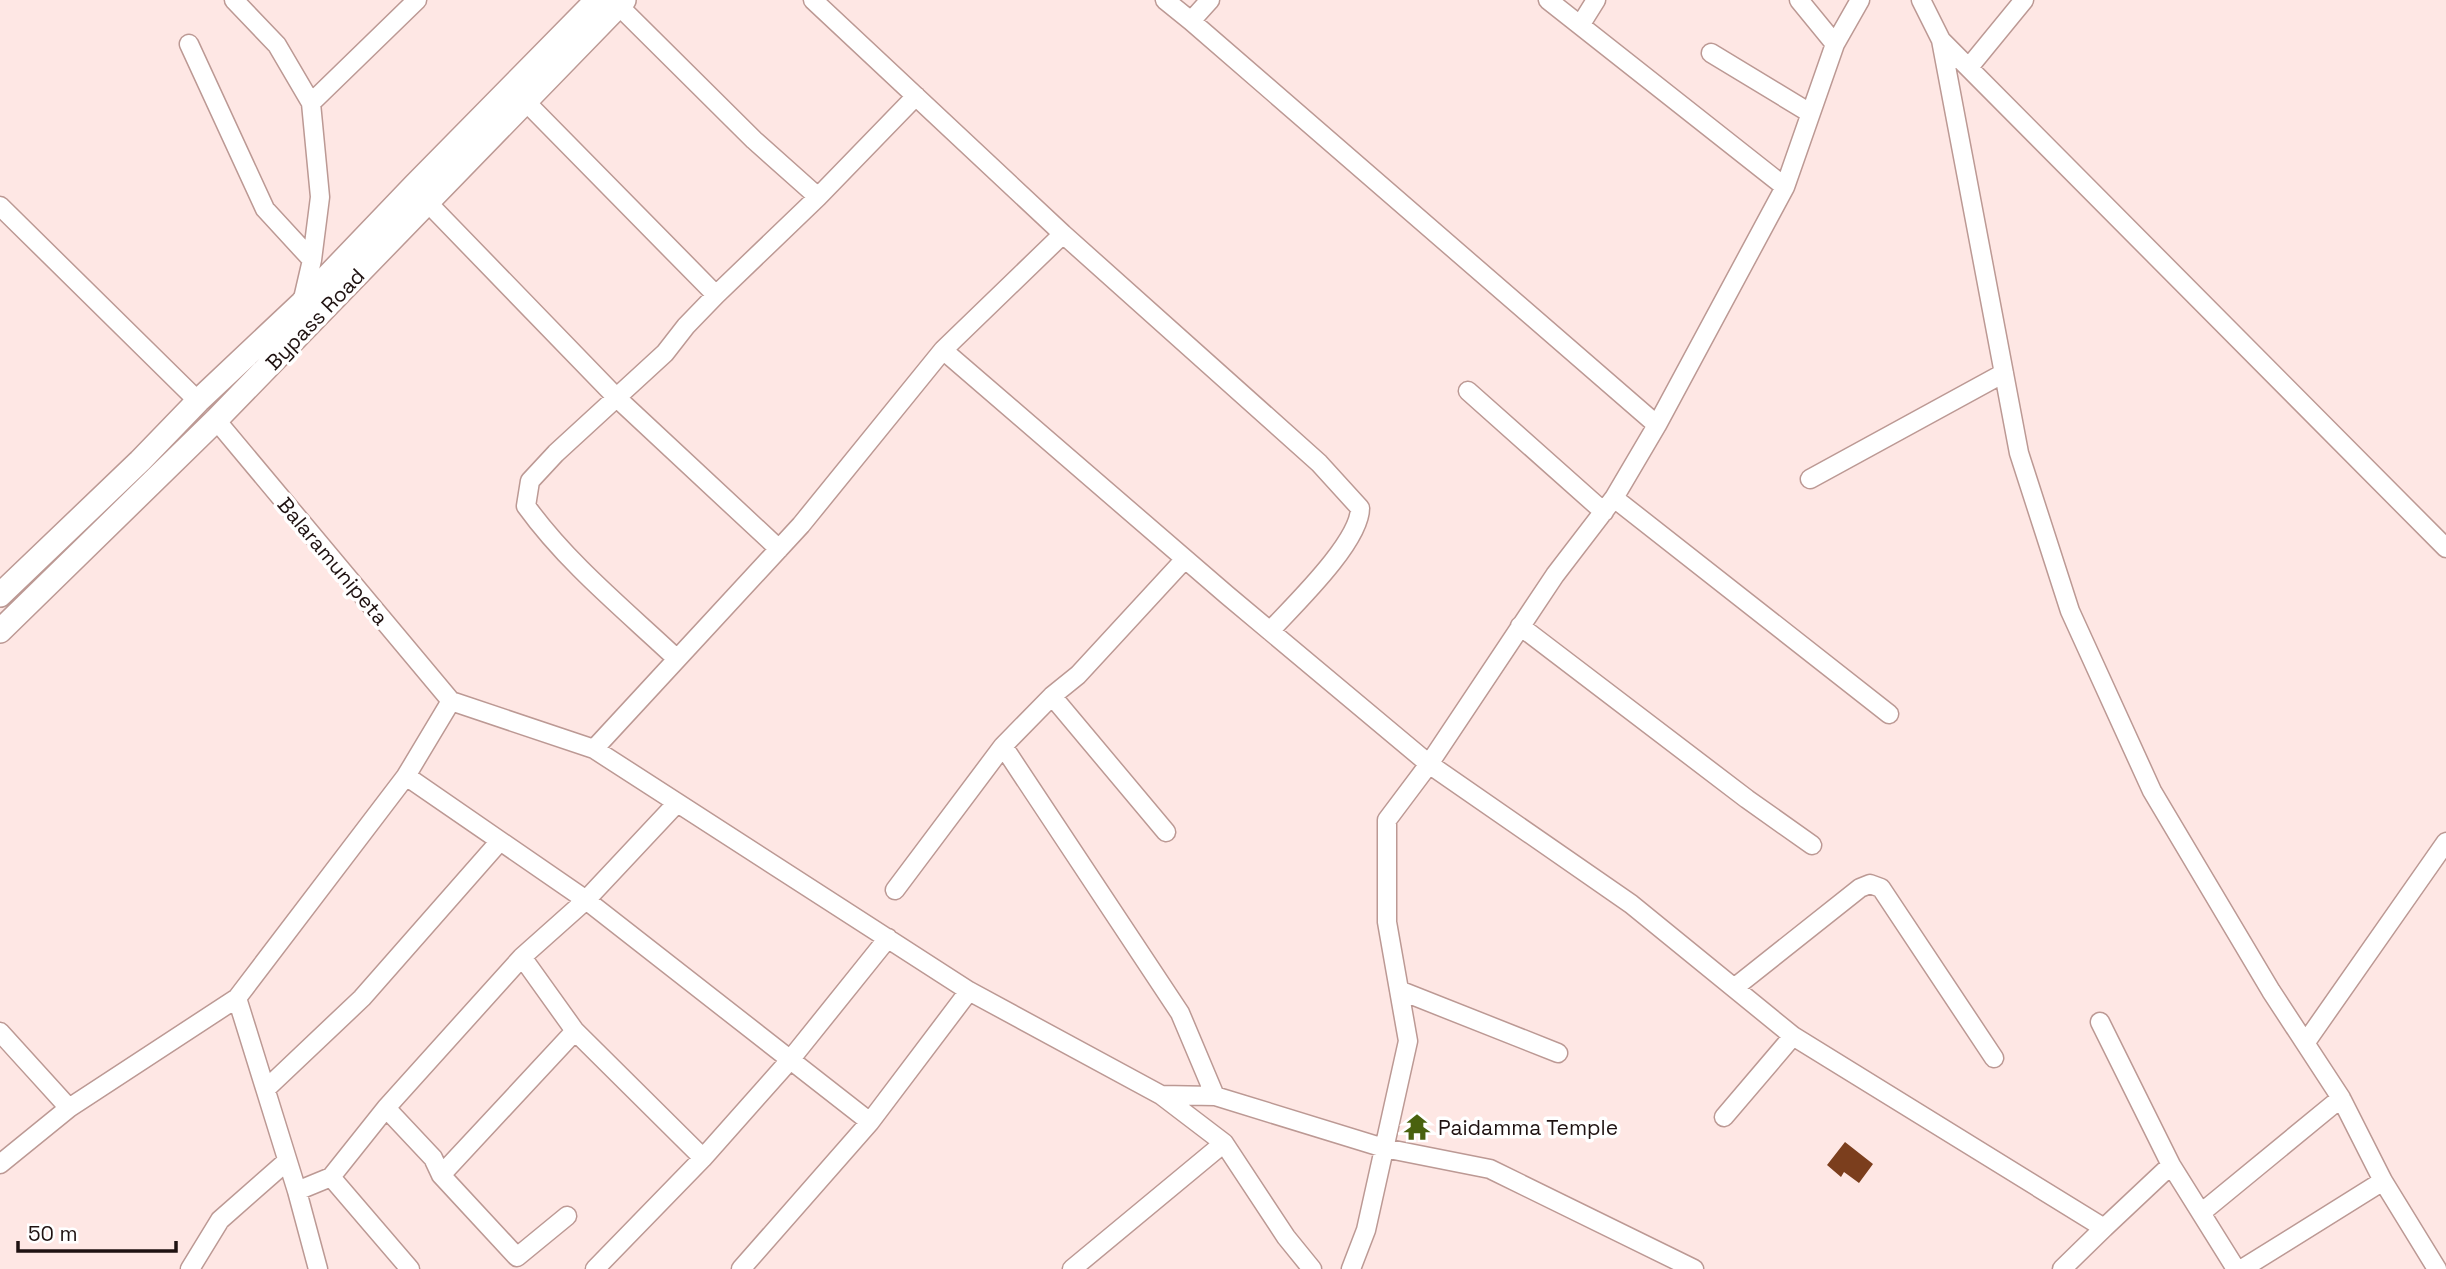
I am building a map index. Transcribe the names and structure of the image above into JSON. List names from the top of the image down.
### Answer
{
  "streets": {
    "main road": ["Bypass Road"],
    "street": ["Balaramunipeta"]
  },
  "crossings": [
    ["Bypass Road", "Balaramunipeta"]
  ],
  "places": {
    "temple": ["Paidamma Temple"]
  },
  "scale_bar": "50 m"
}
